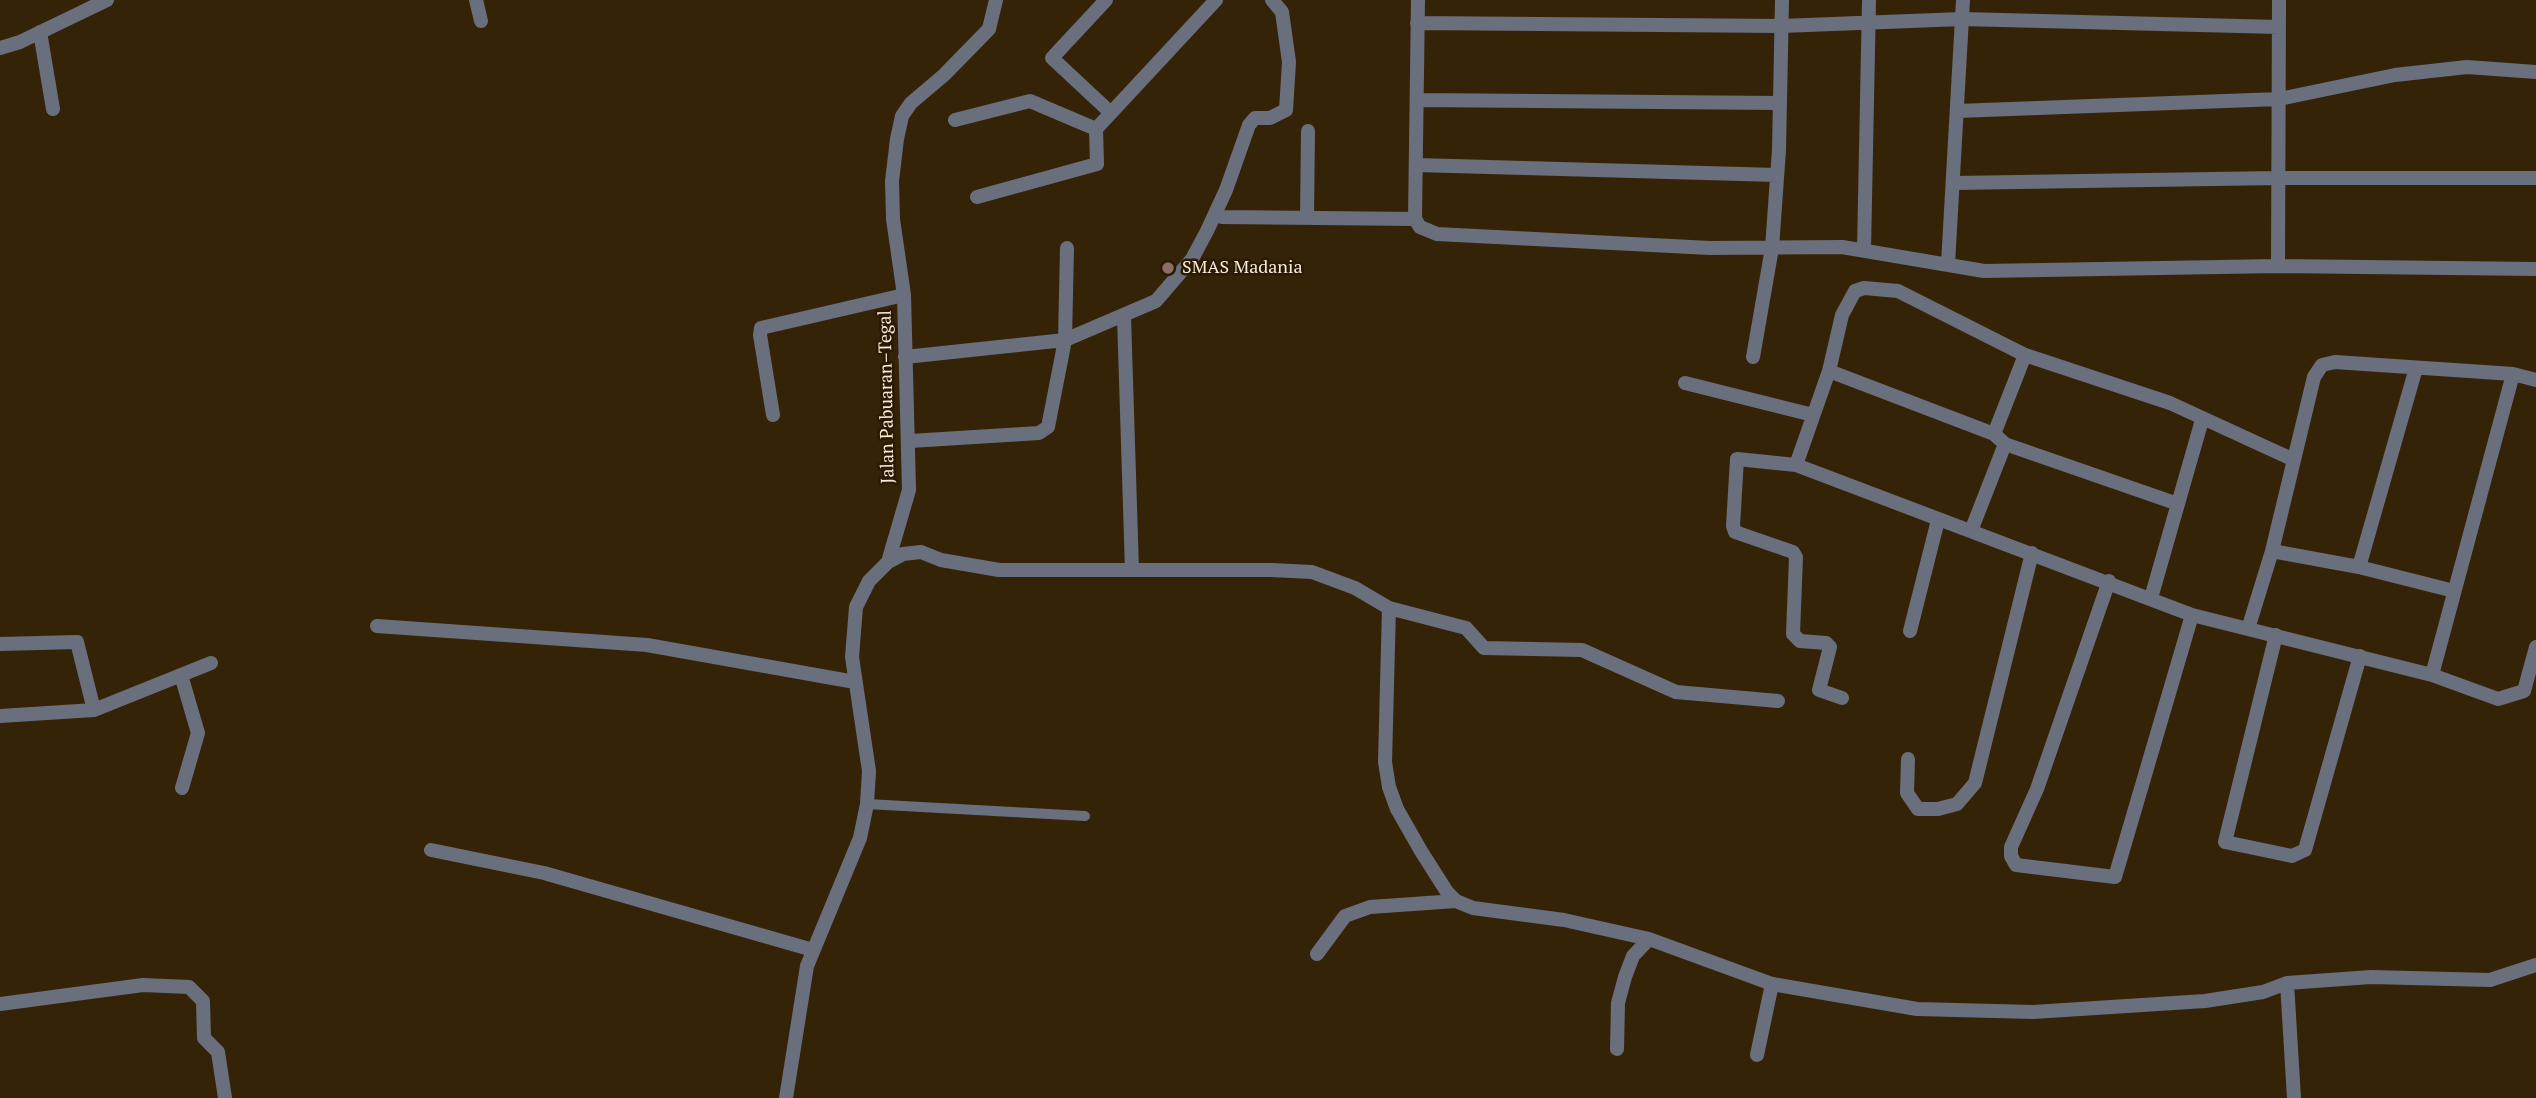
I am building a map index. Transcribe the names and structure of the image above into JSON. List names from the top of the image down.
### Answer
{
  "streets": {
    "street": ["Jalan Pabuaran–Tegal"]
  },
  "places": ["SMAS Madania"]
}
